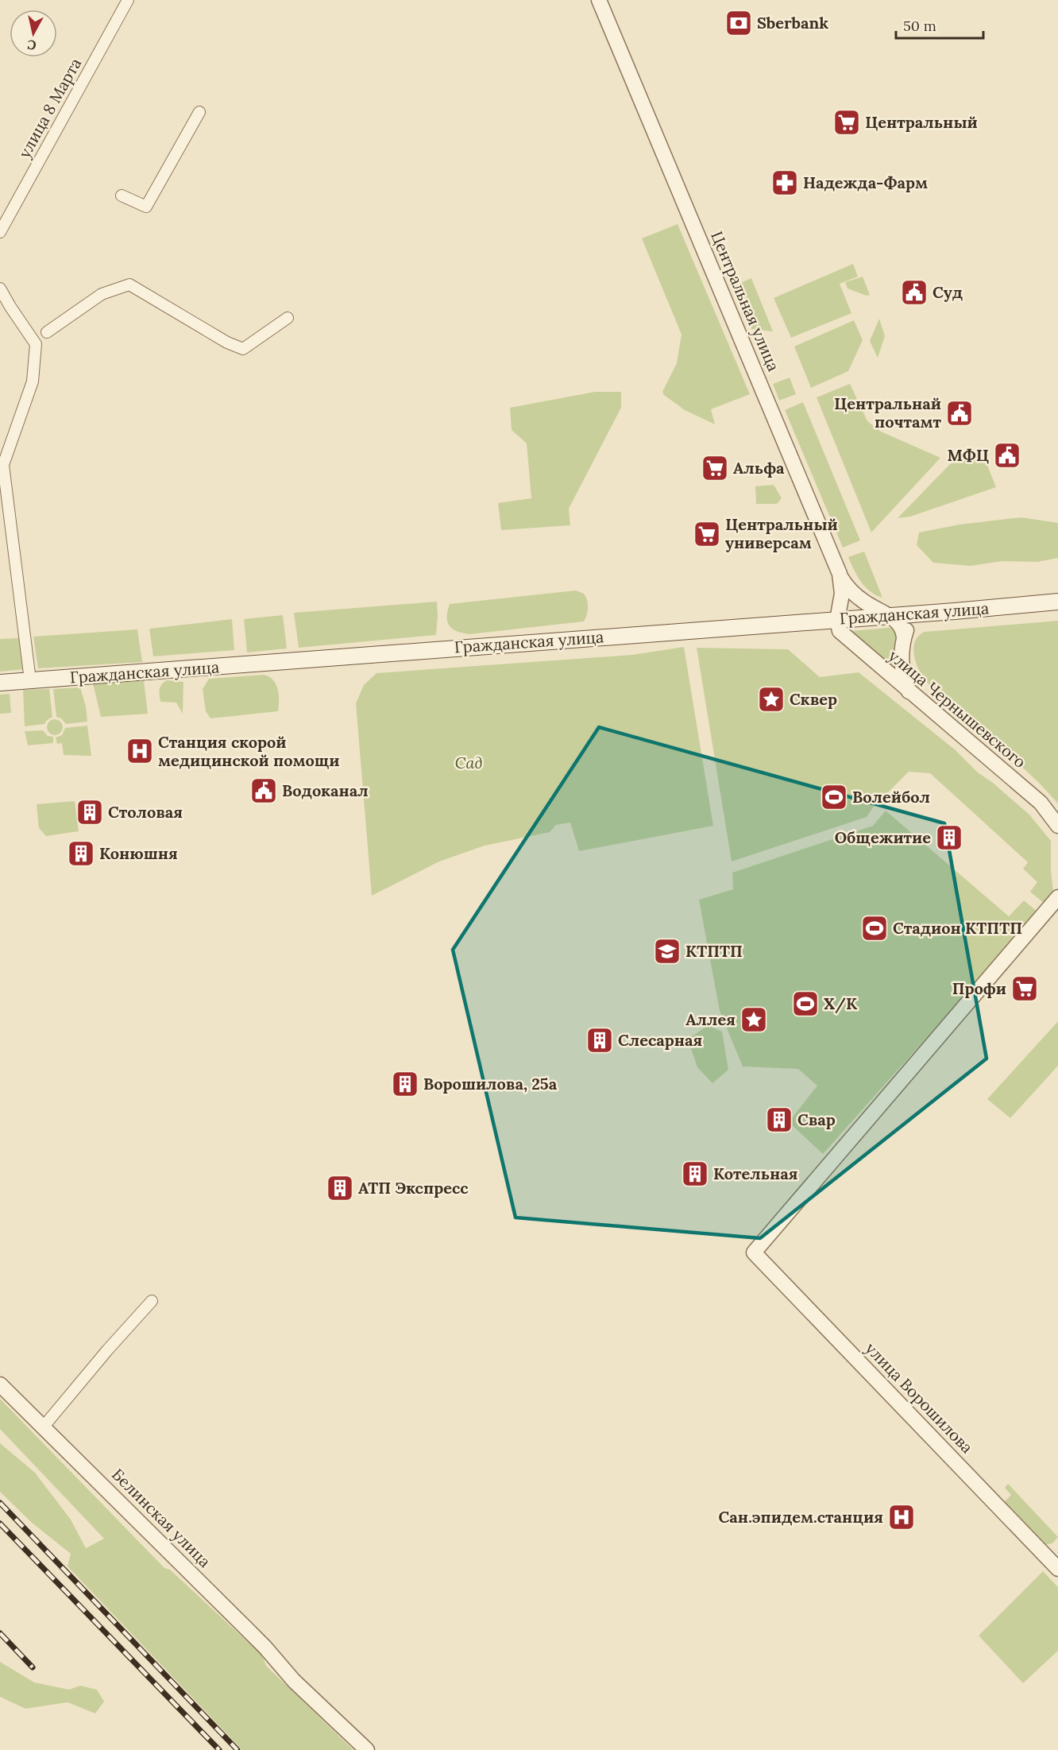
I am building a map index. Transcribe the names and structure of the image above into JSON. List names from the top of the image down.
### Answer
{
  "streets": {
    "main road": ["Гражданская улица"],
    "street": [
      "улица 8 Марта",
      "Центральная улица",
      "улица Чернышевского",
      "улица Ворошилова",
      "Белинская улица"
    ]
  },
  "crossings": [
    ["Центральная улица", "Гражданская улица"],
    ["Центральная улица", "улица Чернышевского"],
    ["Гражданская улица", "улица Чернышевского"]
  ],
  "parks": ["Сад"],
  "places": {
    "bank": ["Sberbank"],
    "supermarket": [
      "Центральный",
      "Альфа",
      "Центральный универсам",
      "Профи"
    ],
    "pharmacy": ["Надежда-Фарм"],
    "public building": [
      "Суд",
      "Центральнай почтамт",
      "МФЦ",
      "Водоканал"
    ],
    "place": ["Сквер", "Аллея"],
    "hospital": ["Станция скорой медицинской помощи", "Сан.эпидем.станция"],
    "sports": ["Волейбол", "Стадион КТПТП", "Х/К"],
    "building": [
      "Столовая",
      "Общежитие",
      "Конюшня",
      "Слесарная",
      "Ворошилова, 25а",
      "Свар",
      "Котельная",
      "АТП Экспресс"
    ],
    "school or university": ["КТПТП"]
  },
  "scale_bar": "50 m",
  "north": "bottom"
}
